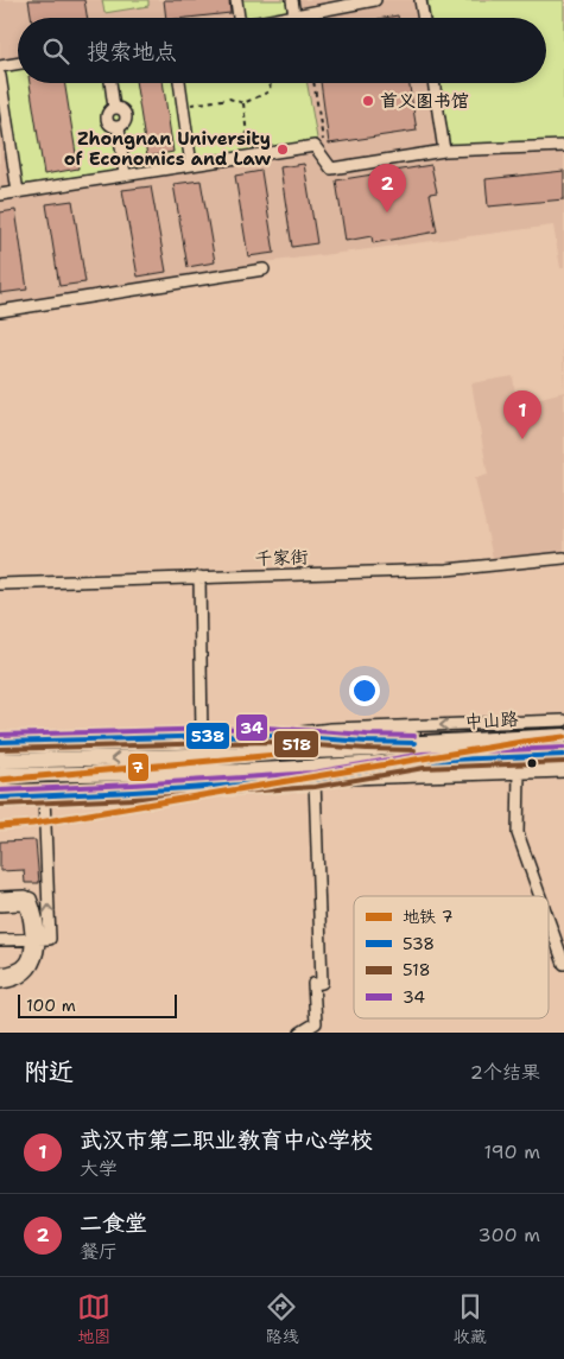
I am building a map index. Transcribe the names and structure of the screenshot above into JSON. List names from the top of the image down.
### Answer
{
  "streets": {
    "highway": ["中山路"],
    "street": ["千家街"]
  },
  "places": ["首义图书馆", "Zhongnan University of Economics and Law"],
  "lines": [
    "transit line 34",
    "transit line 538",
    "metro line 7",
    "transit line 518"
  ],
  "legend": [
    "地铁 7",
    "538",
    "518",
    "34"
  ],
  "scale_bar": "100 m",
  "page": {
    "search": "搜索地点",
    "pins": ["2", "1"],
    "scale": "100 m",
    "heading": ["附近", "2个结果"],
    "list": [
      {
        "mark": "1",
        "name": "武汉市第二职业教育中心学校",
        "note": "大学",
        "value": "190 m"
      },
      {
        "mark": "2",
        "name": "二食堂",
        "note": "餐厅",
        "value": "300 m"
      }
    ],
    "nav": ["地图", "路线", "收藏"]
  }
}
